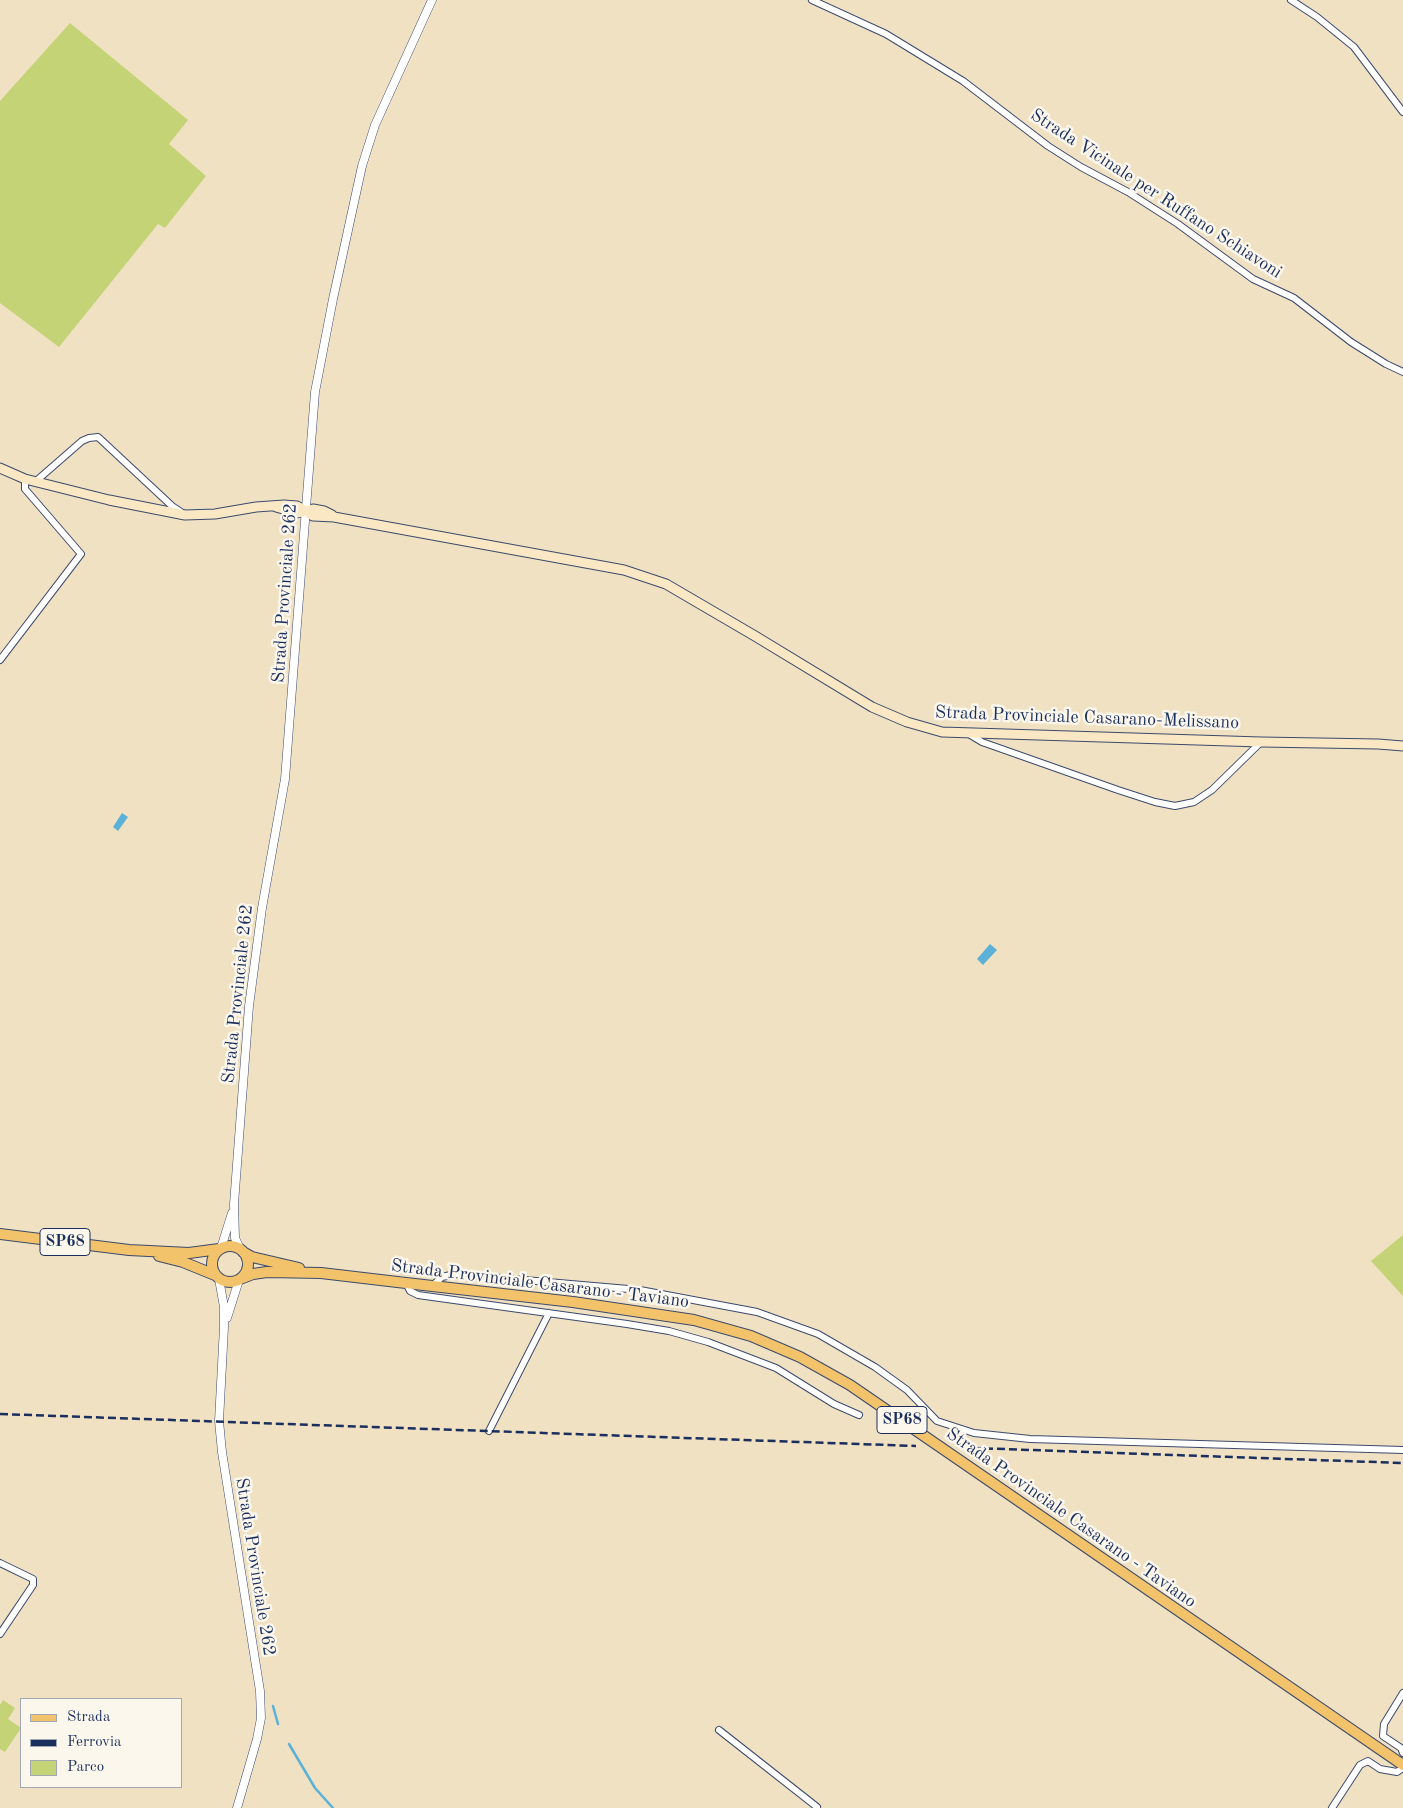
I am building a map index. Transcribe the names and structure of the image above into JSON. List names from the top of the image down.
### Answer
{
  "streets": {
    "main road": ["Strada Provinciale Casarano-Melissano", "SP68", "Strada Provinciale Casarano - Taviano"],
    "street": ["Strada Vicinale per Ruffano Schiavoni", "Strada Provinciale 262"]
  },
  "crossings": [
    ["Strada Provinciale 262", "Strada Provinciale Casarano-Melissano"]
  ],
  "legend": ["Strada", "Ferrovia", "Parco"]
}
